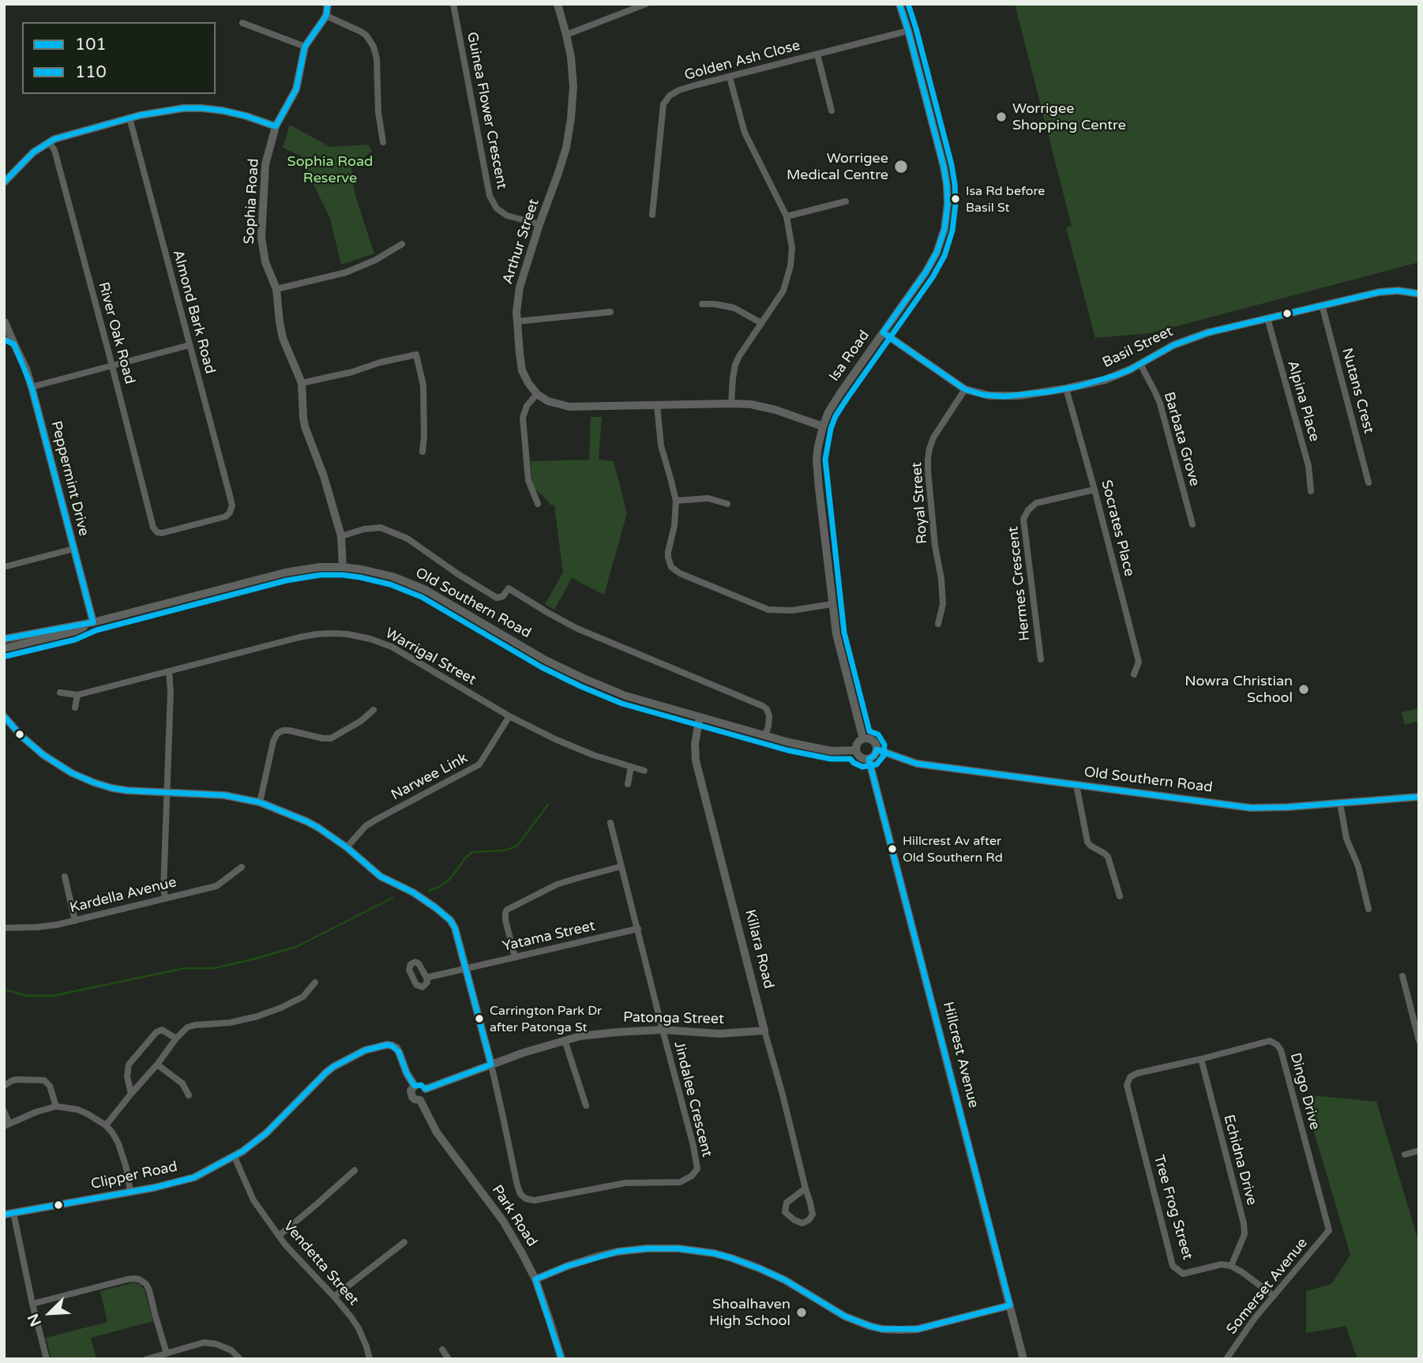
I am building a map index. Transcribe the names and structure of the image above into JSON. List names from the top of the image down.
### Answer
{
  "streets": {
    "street": [
      "Golden Ash Close",
      "Guinea Flower Crescent",
      "Sophia Road",
      "Arthur Street",
      "Almond Bark Road",
      "River Oak Road",
      "Basil Street",
      "Isa Road",
      "Nutans Crest",
      "Alpina Place",
      "Barbata Grove",
      "Peppermint Drive",
      "Royal Street",
      "Socrates Place",
      "Hermes Crescent",
      "Old Southern Road",
      "Warrigal Street",
      "Narwee Link",
      "Kardella Avenue",
      "Yatama Street",
      "Killara Road",
      "Patonga Street",
      "Hillcrest Avenue",
      "Dingo Drive",
      "Jindalee Crescent",
      "Echidna Drive",
      "Clipper Road",
      "Tree Frog Street",
      "Park Road",
      "Vendetta Street",
      "Somerset Avenue"
    ]
  },
  "crossings": [
    ["Golden Ash Close", "Isa Road"],
    ["Guinea Flower Crescent", "Arthur Street"],
    ["Sophia Road", "Old Southern Road"],
    ["Almond Bark Road", "River Oak Road"],
    ["Basil Street", "Isa Road"],
    ["Basil Street", "Nutans Crest"],
    ["Basil Street", "Alpina Place"],
    ["Basil Street", "Barbata Grove"],
    ["Basil Street", "Royal Street"],
    ["Basil Street", "Socrates Place"],
    ["Isa Road", "Old Southern Road"],
    ["Isa Road", "Hillcrest Avenue"],
    ["Peppermint Drive", "Old Southern Road"],
    ["Socrates Place", "Hermes Crescent"],
    ["Old Southern Road", "Killara Road"],
    ["Old Southern Road", "Hillcrest Avenue"],
    ["Warrigal Street", "Narwee Link"],
    ["Yatama Street", "Jindalee Crescent"],
    ["Killara Road", "Patonga Street"],
    ["Patonga Street", "Jindalee Crescent"],
    ["Patonga Street", "Clipper Road"],
    ["Patonga Street", "Park Road"],
    ["Dingo Drive", "Echidna Drive"],
    ["Dingo Drive", "Tree Frog Street"],
    ["Dingo Drive", "Somerset Avenue"],
    ["Echidna Drive", "Tree Frog Street"],
    ["Clipper Road", "Park Road"],
    ["Clipper Road", "Vendetta Street"]
  ],
  "parks": ["Sophia Road Reserve"],
  "places": [
    "Worrigee Shopping Centre",
    "Worrigee Medical Centre",
    "Isa Rd before Basil St",
    "Nowra Christian School",
    "Hillcrest Av after Old Southern Rd",
    "Carrington Park Dr after Patonga St",
    "Shoalhaven High School"
  ],
  "lines": ["transit line 101", "transit line 110"],
  "legend": ["101", "110"],
  "north": "bottom left"
}
